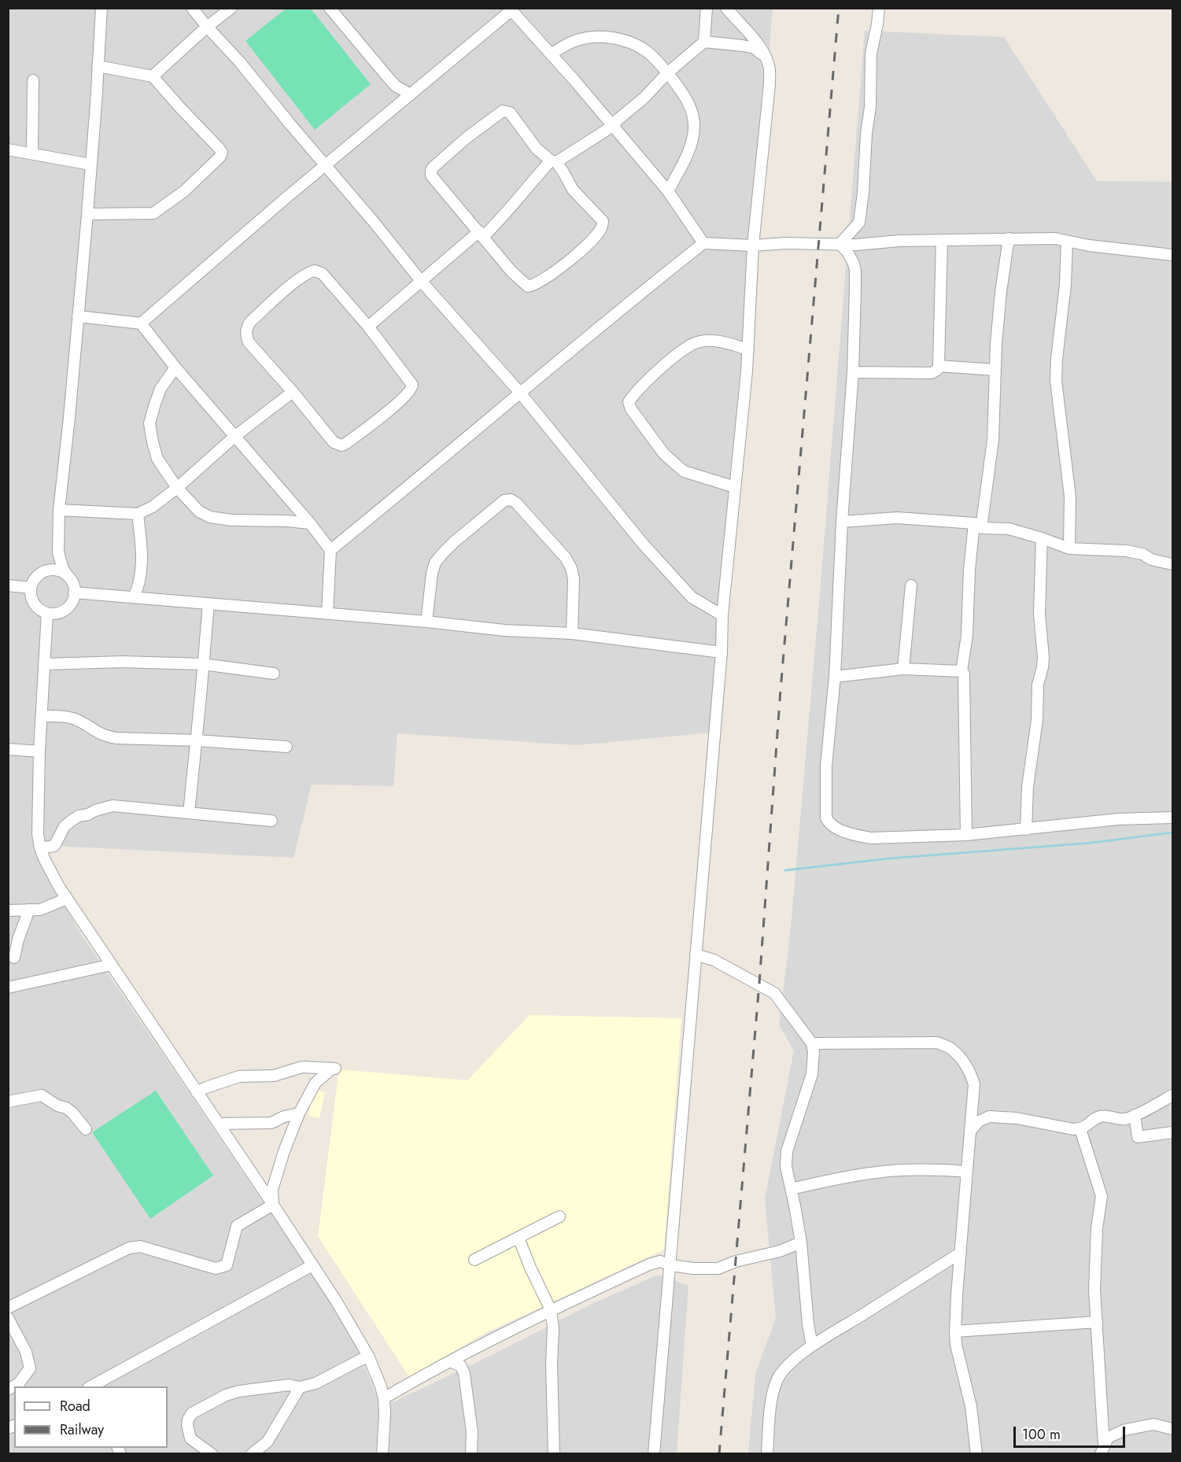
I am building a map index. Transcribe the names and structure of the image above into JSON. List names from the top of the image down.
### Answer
{
  "legend": ["Road", "Railway"],
  "scale_bar": "100 m"
}
